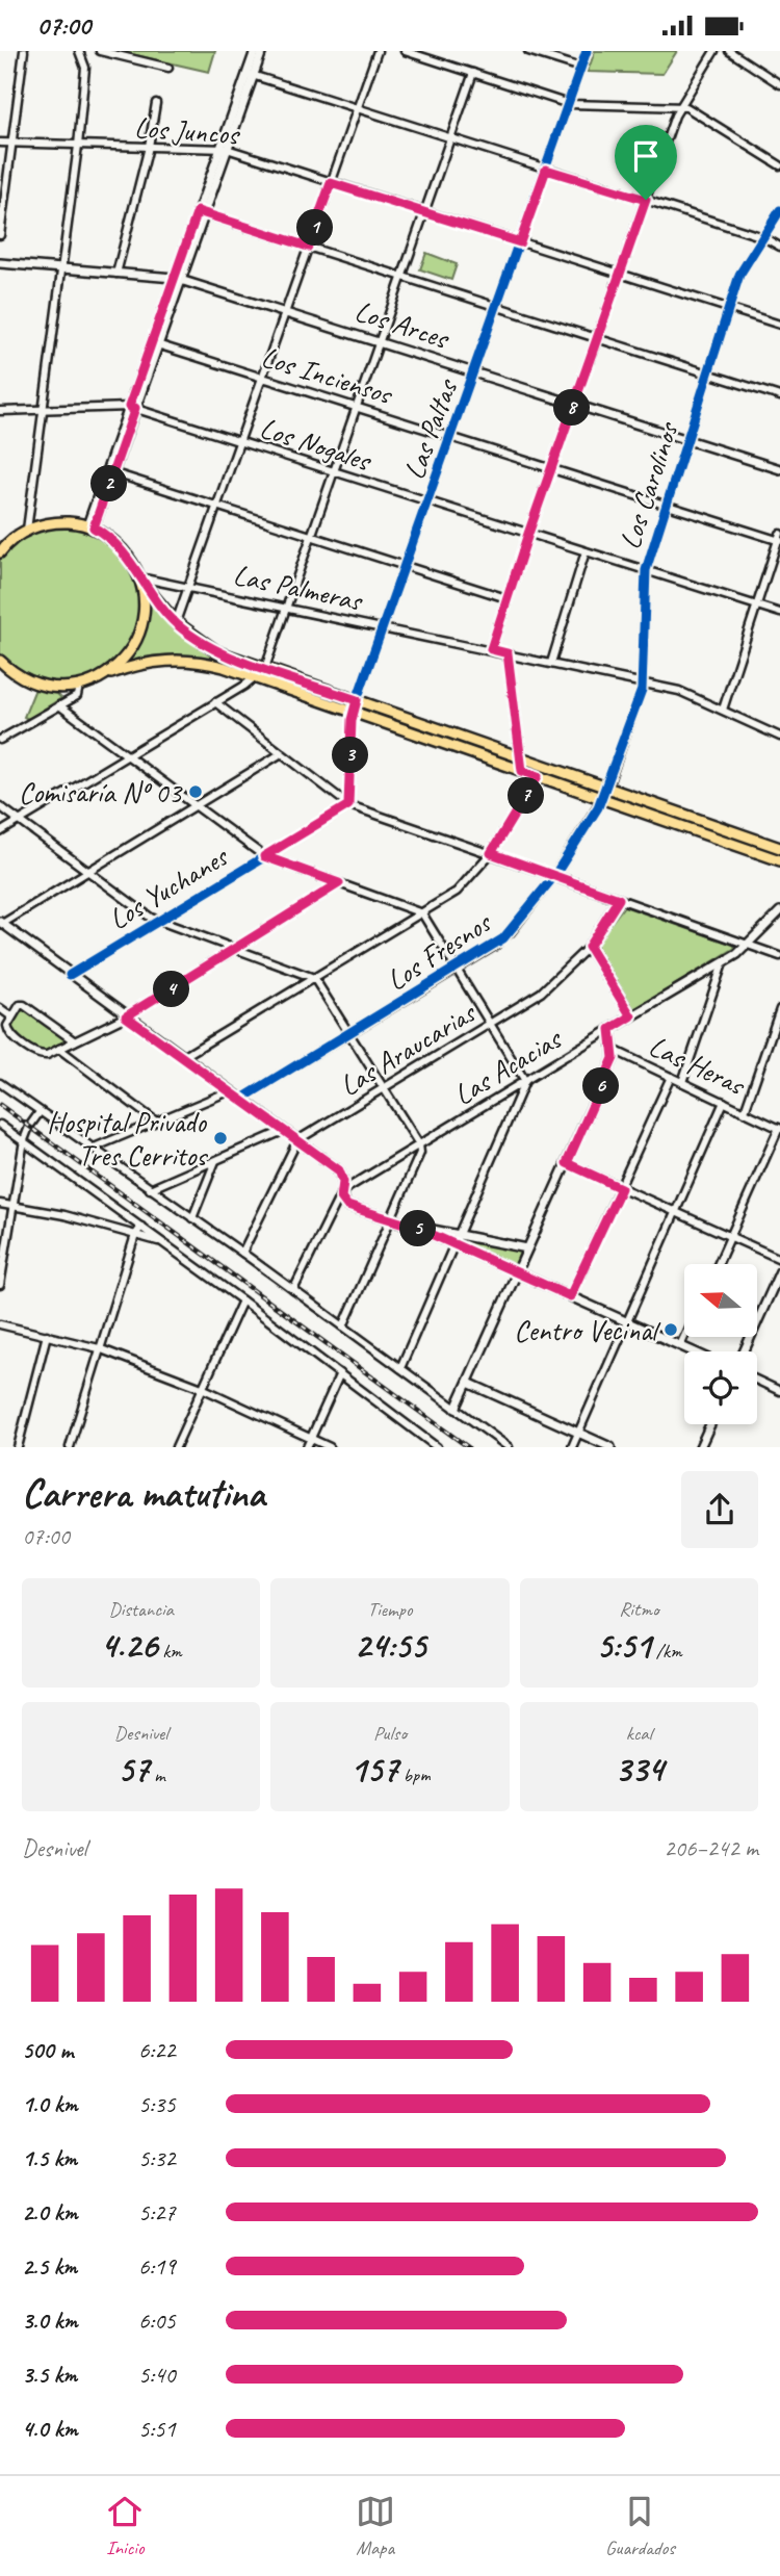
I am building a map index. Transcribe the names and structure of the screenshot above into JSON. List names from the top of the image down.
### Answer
{
  "streets": {
    "street": [
      "Los Juncos",
      "Los Arces",
      "Los Inciensos",
      "Las Paltas",
      "Los Nogales",
      "Los Carolinos",
      "Las Palmeras",
      "Los Yuchanes",
      "Los Fresnos",
      "Las Araucarias",
      "Las Heras",
      "Las Acacias"
    ]
  },
  "crossings": [
    ["Los Juncos", "Las Paltas"],
    ["Los Juncos", "Los Carolinos"],
    ["Los Arces", "Las Paltas"],
    ["Los Arces", "Los Carolinos"],
    ["Los Inciensos", "Las Paltas"],
    ["Los Inciensos", "Los Carolinos"],
    ["Las Paltas", "Los Nogales"],
    ["Las Paltas", "Las Palmeras"],
    ["Los Nogales", "Los Carolinos"],
    ["Los Carolinos", "Las Palmeras"],
    ["Los Carolinos", "Los Fresnos"],
    ["Las Heras", "Las Acacias"]
  ],
  "places": ["Comisaría Nº 03", "Hospital Privado Tres Cerritos", "Centro Vecinal"],
  "north": "left",
  "page": {
    "status": "07:00",
    "pins": [
      "1",
      "8",
      "2",
      "3",
      "7",
      "4",
      "6",
      "5"
    ],
    "heading": ["Carrera matutina", "07:00"],
    "stats": [
      ["Distancia", "4.26 km"],
      ["Tiempo", "24:55"],
      ["Ritmo", "5:51 /km"],
      ["Desnivel", "57 m"],
      ["Pulso", "157 bpm"],
      ["kcal", "334"]
    ],
    "chart": ["Desnivel", "206–242 m"],
    "list": [
      {
        "name": "500 m",
        "note": "6:22"
      },
      {
        "name": "1.0 km",
        "note": "5:35"
      },
      {
        "name": "1.5 km",
        "note": "5:32"
      },
      {
        "name": "2.0 km",
        "note": "5:27"
      },
      {
        "name": "2.5 km",
        "note": "6:19"
      },
      {
        "name": "3.0 km",
        "note": "6:05"
      },
      {
        "name": "3.5 km",
        "note": "5:40"
      },
      {
        "name": "4.0 km",
        "note": "5:51"
      }
    ],
    "tabs": ["Inicio", "Mapa", "Guardados"]
  }
}
